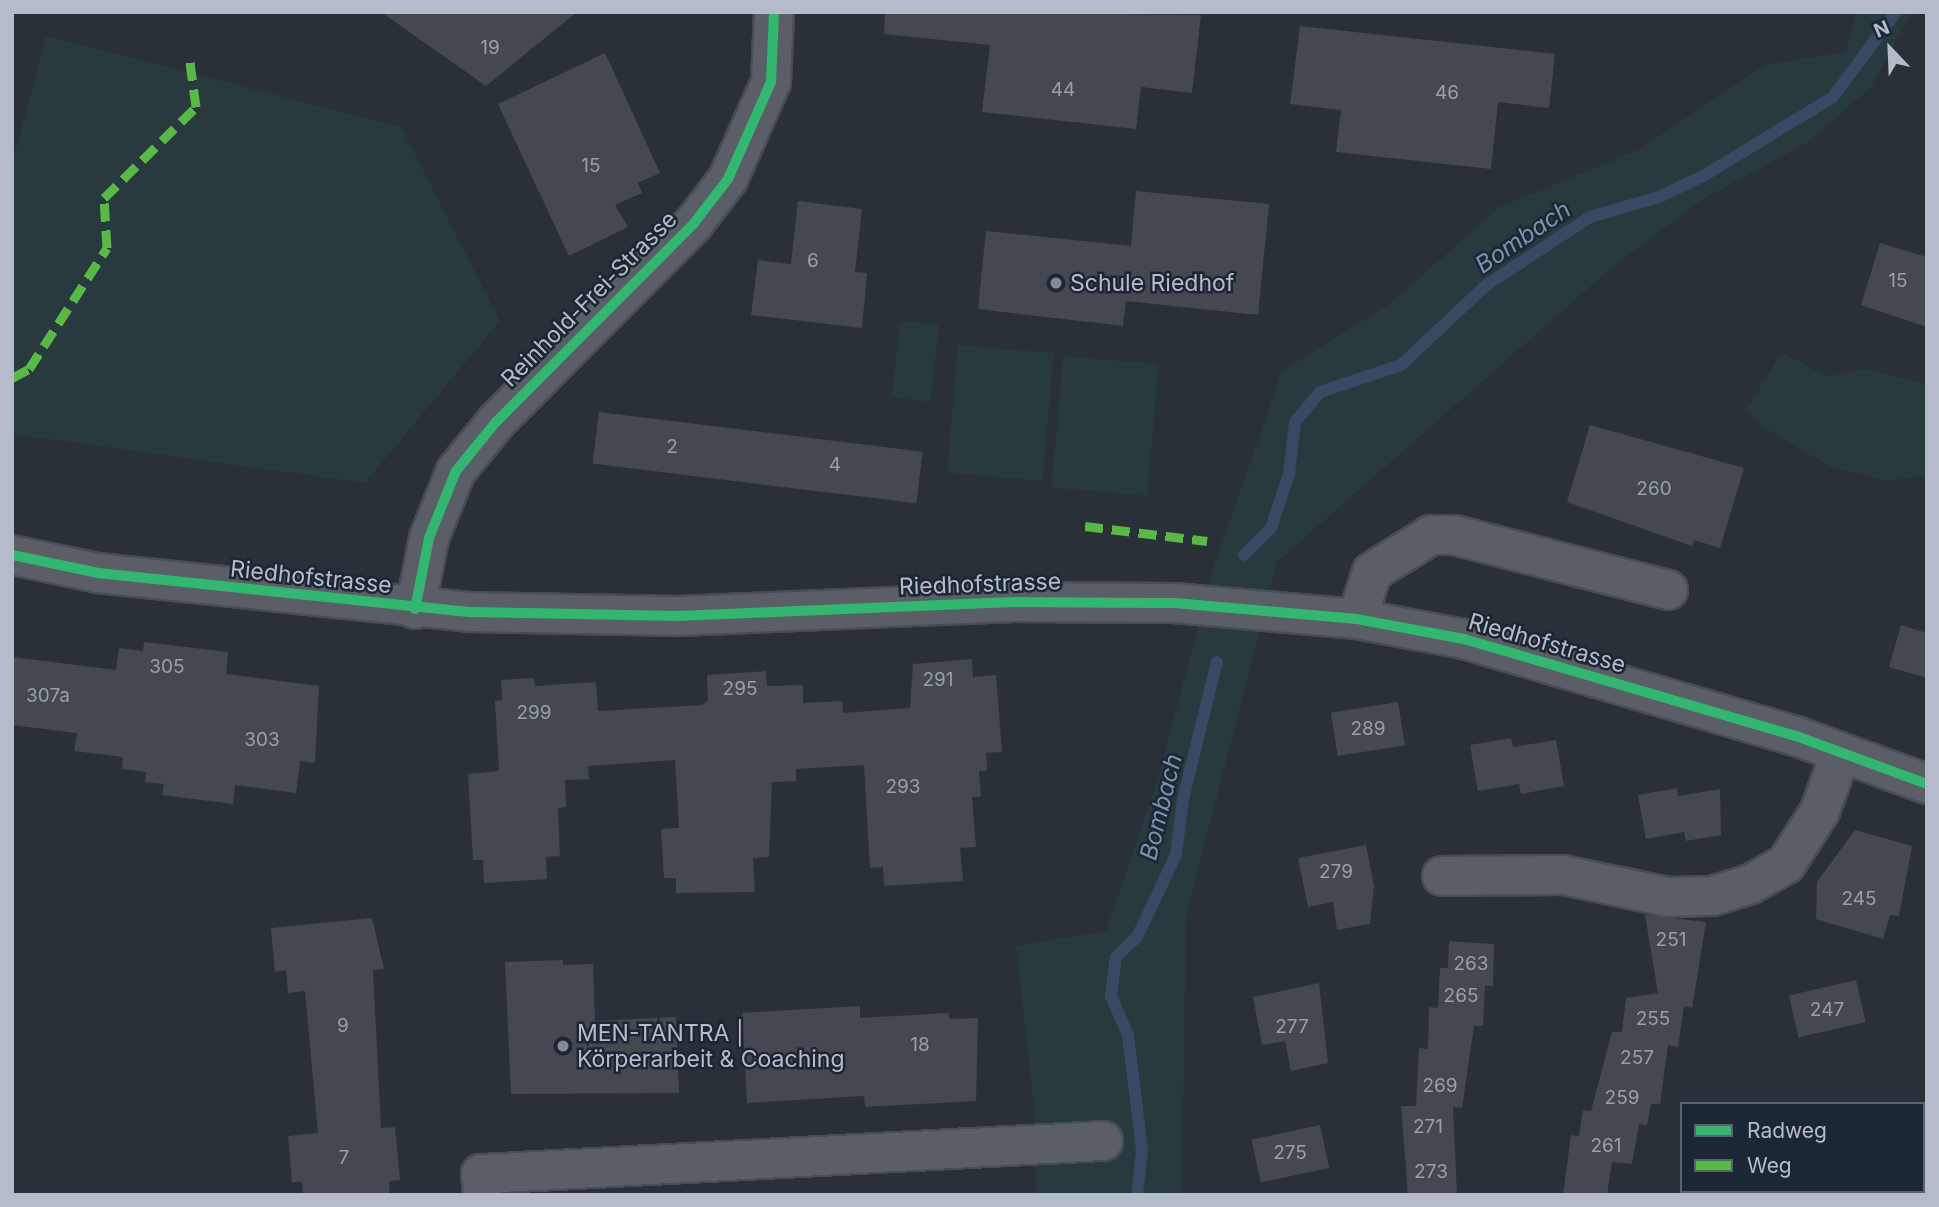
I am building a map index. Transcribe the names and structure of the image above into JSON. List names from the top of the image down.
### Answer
{
  "streets": {
    "street": ["Reinhold-Frei-Strasse", "Riedhofstrasse"]
  },
  "crossings": [
    ["Reinhold-Frei-Strasse", "Riedhofstrasse"]
  ],
  "water": ["Bombach"],
  "places": ["Schule Riedhof", "MEN-TANTRA | Körperarbeit & Coaching"],
  "house_numbers": [
    "19",
    "44",
    "46",
    "15",
    "6",
    "15",
    "2",
    "4",
    "260",
    "305",
    "291",
    "295",
    "307a",
    "299",
    "289",
    "303",
    "293",
    "279",
    "245",
    "251",
    "263",
    "265",
    "247",
    "255",
    "9",
    "277",
    "18",
    "257",
    "269",
    "259",
    "271",
    "261",
    "275",
    "7",
    "273"
  ],
  "legend": ["Radweg", "Weg"],
  "north": "top left"
}
